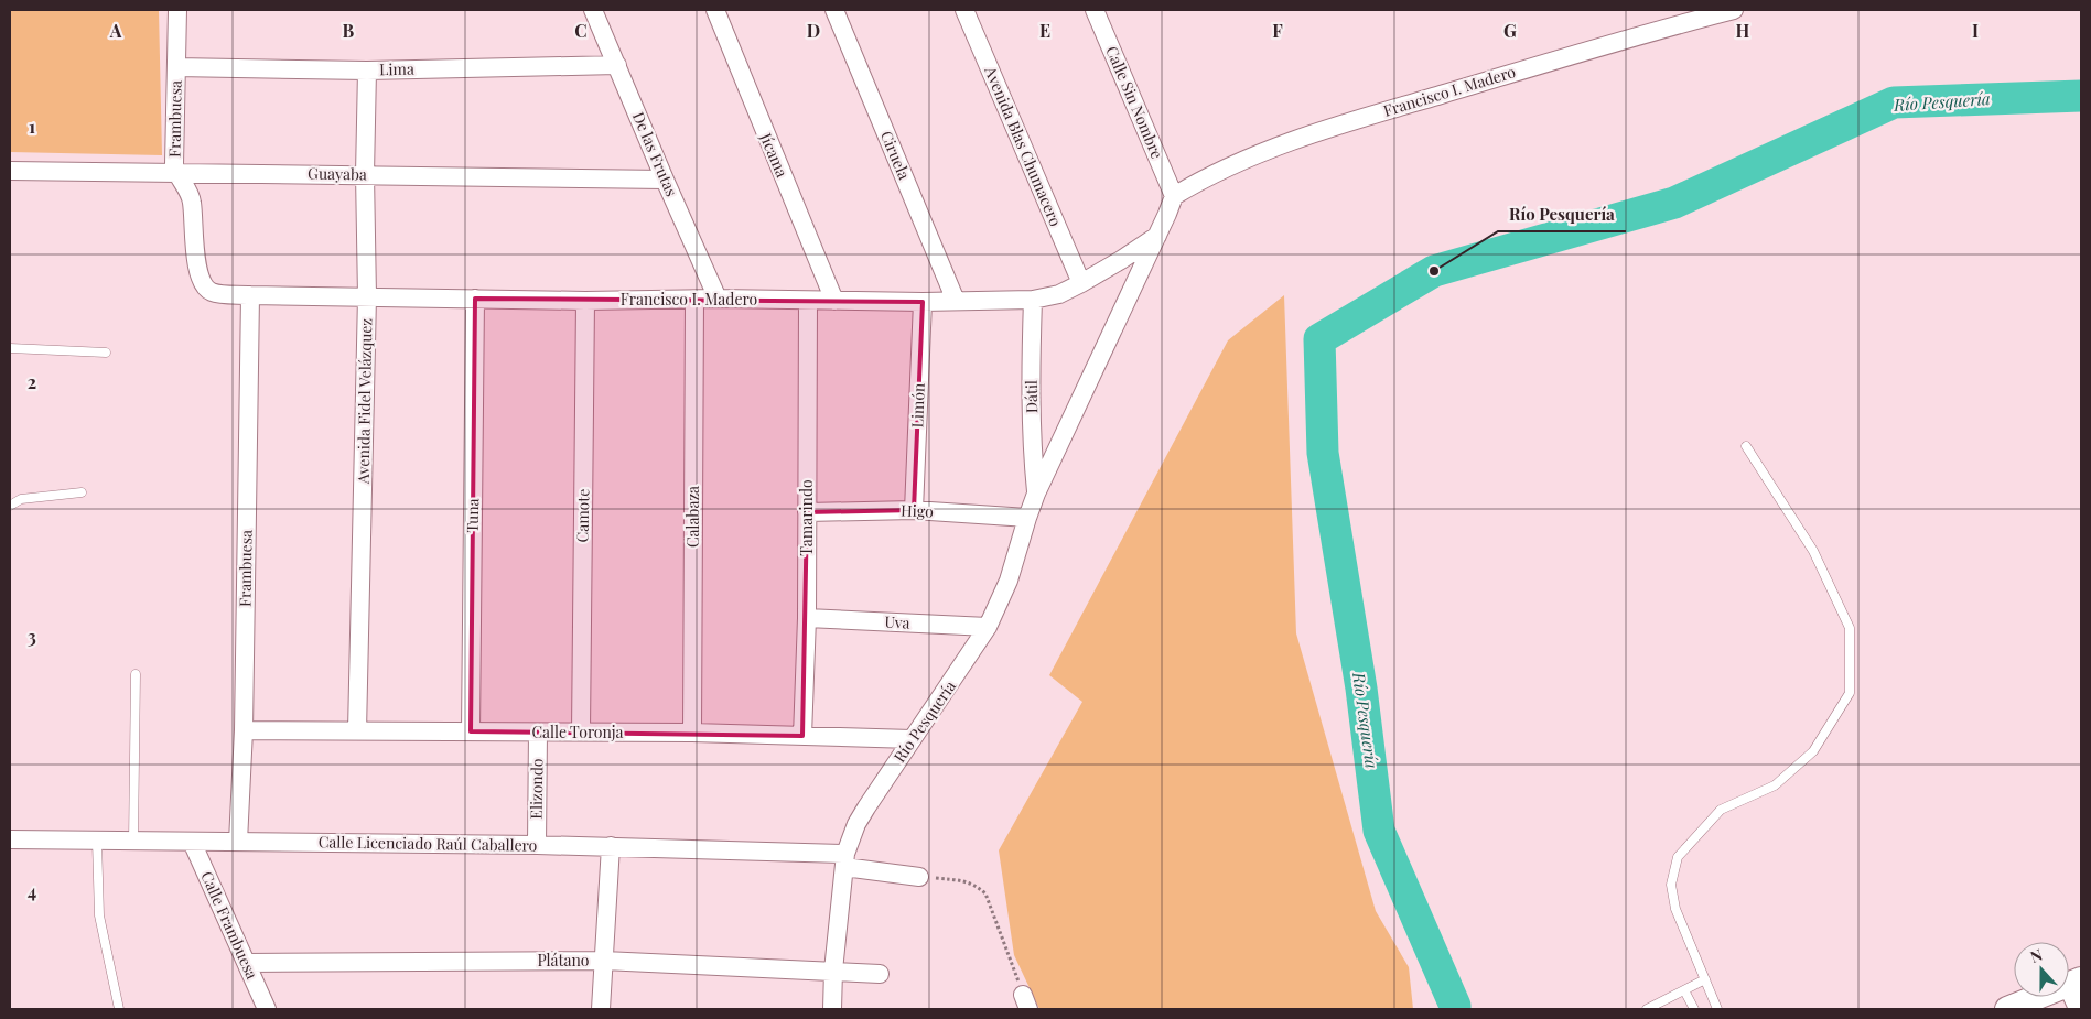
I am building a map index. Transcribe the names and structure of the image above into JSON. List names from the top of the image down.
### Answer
{
  "streets": {
    "street": [
      "Lima",
      "Francisco I. Madero",
      "Calle Sin Nombre",
      "Frambuesa",
      "Avenida Blas Chumacero",
      "De las Frutas",
      "Jícama",
      "Ciruela",
      "Guayaba",
      "Dátil",
      "Avenida Fidel Velázquez",
      "Limón",
      "Higo",
      "Tuna",
      "Camote",
      "Calabaza",
      "Tamarindo",
      "Uva",
      "Río Pesquería",
      "Calle Toronja",
      "Elizondo",
      "Calle Licenciado Raúl Caballero",
      "Calle Frambuesa",
      "Plátano"
    ]
  },
  "crossings": [
    ["Lima", "Frambuesa"],
    ["Lima", "De las Frutas"],
    ["Lima", "Avenida Fidel Velázquez"],
    ["Francisco I. Madero", "Calle Sin Nombre"],
    ["Francisco I. Madero", "Frambuesa"],
    ["Francisco I. Madero", "Avenida Blas Chumacero"],
    ["Francisco I. Madero", "De las Frutas"],
    ["Francisco I. Madero", "Jícama"],
    ["Francisco I. Madero", "Ciruela"],
    ["Francisco I. Madero", "Dátil"],
    ["Francisco I. Madero", "Avenida Fidel Velázquez"],
    ["Francisco I. Madero", "Limón"],
    ["Francisco I. Madero", "Tuna"],
    ["Francisco I. Madero", "Camote"],
    ["Francisco I. Madero", "Calabaza"],
    ["Francisco I. Madero", "Tamarindo"],
    ["Francisco I. Madero", "Río Pesquería"],
    ["Calle Sin Nombre", "Río Pesquería"],
    ["Frambuesa", "Guayaba"],
    ["Frambuesa", "Calle Toronja"],
    ["Frambuesa", "Calle Licenciado Raúl Caballero"],
    ["De las Frutas", "Guayaba"],
    ["Guayaba", "Avenida Fidel Velázquez"],
    ["Dátil", "Río Pesquería"],
    ["Avenida Fidel Velázquez", "Calle Toronja"],
    ["Limón", "Higo"],
    ["Higo", "Tamarindo"],
    ["Higo", "Río Pesquería"],
    ["Tuna", "Calle Toronja"],
    ["Camote", "Calle Toronja"],
    ["Calabaza", "Calle Toronja"],
    ["Tamarindo", "Uva"],
    ["Tamarindo", "Calle Toronja"],
    ["Uva", "Río Pesquería"],
    ["Río Pesquería", "Calle Toronja"],
    ["Río Pesquería", "Calle Licenciado Raúl Caballero"],
    ["Río Pesquería", "Plátano"],
    ["Calle Toronja", "Elizondo"],
    ["Elizondo", "Calle Licenciado Raúl Caballero"],
    ["Calle Licenciado Raúl Caballero", "Calle Frambuesa"],
    ["Calle Frambuesa", "Plátano"]
  ],
  "water": ["Río Pesquería"],
  "places": ["Río Pesquería"],
  "north": "top",
  "grid": {
    "columns": [
      "A",
      "B",
      "C",
      "D",
      "E",
      "F",
      "G",
      "H",
      "I"
    ],
    "rows": [
      "1",
      "2",
      "3",
      "4"
    ]
  }
}
